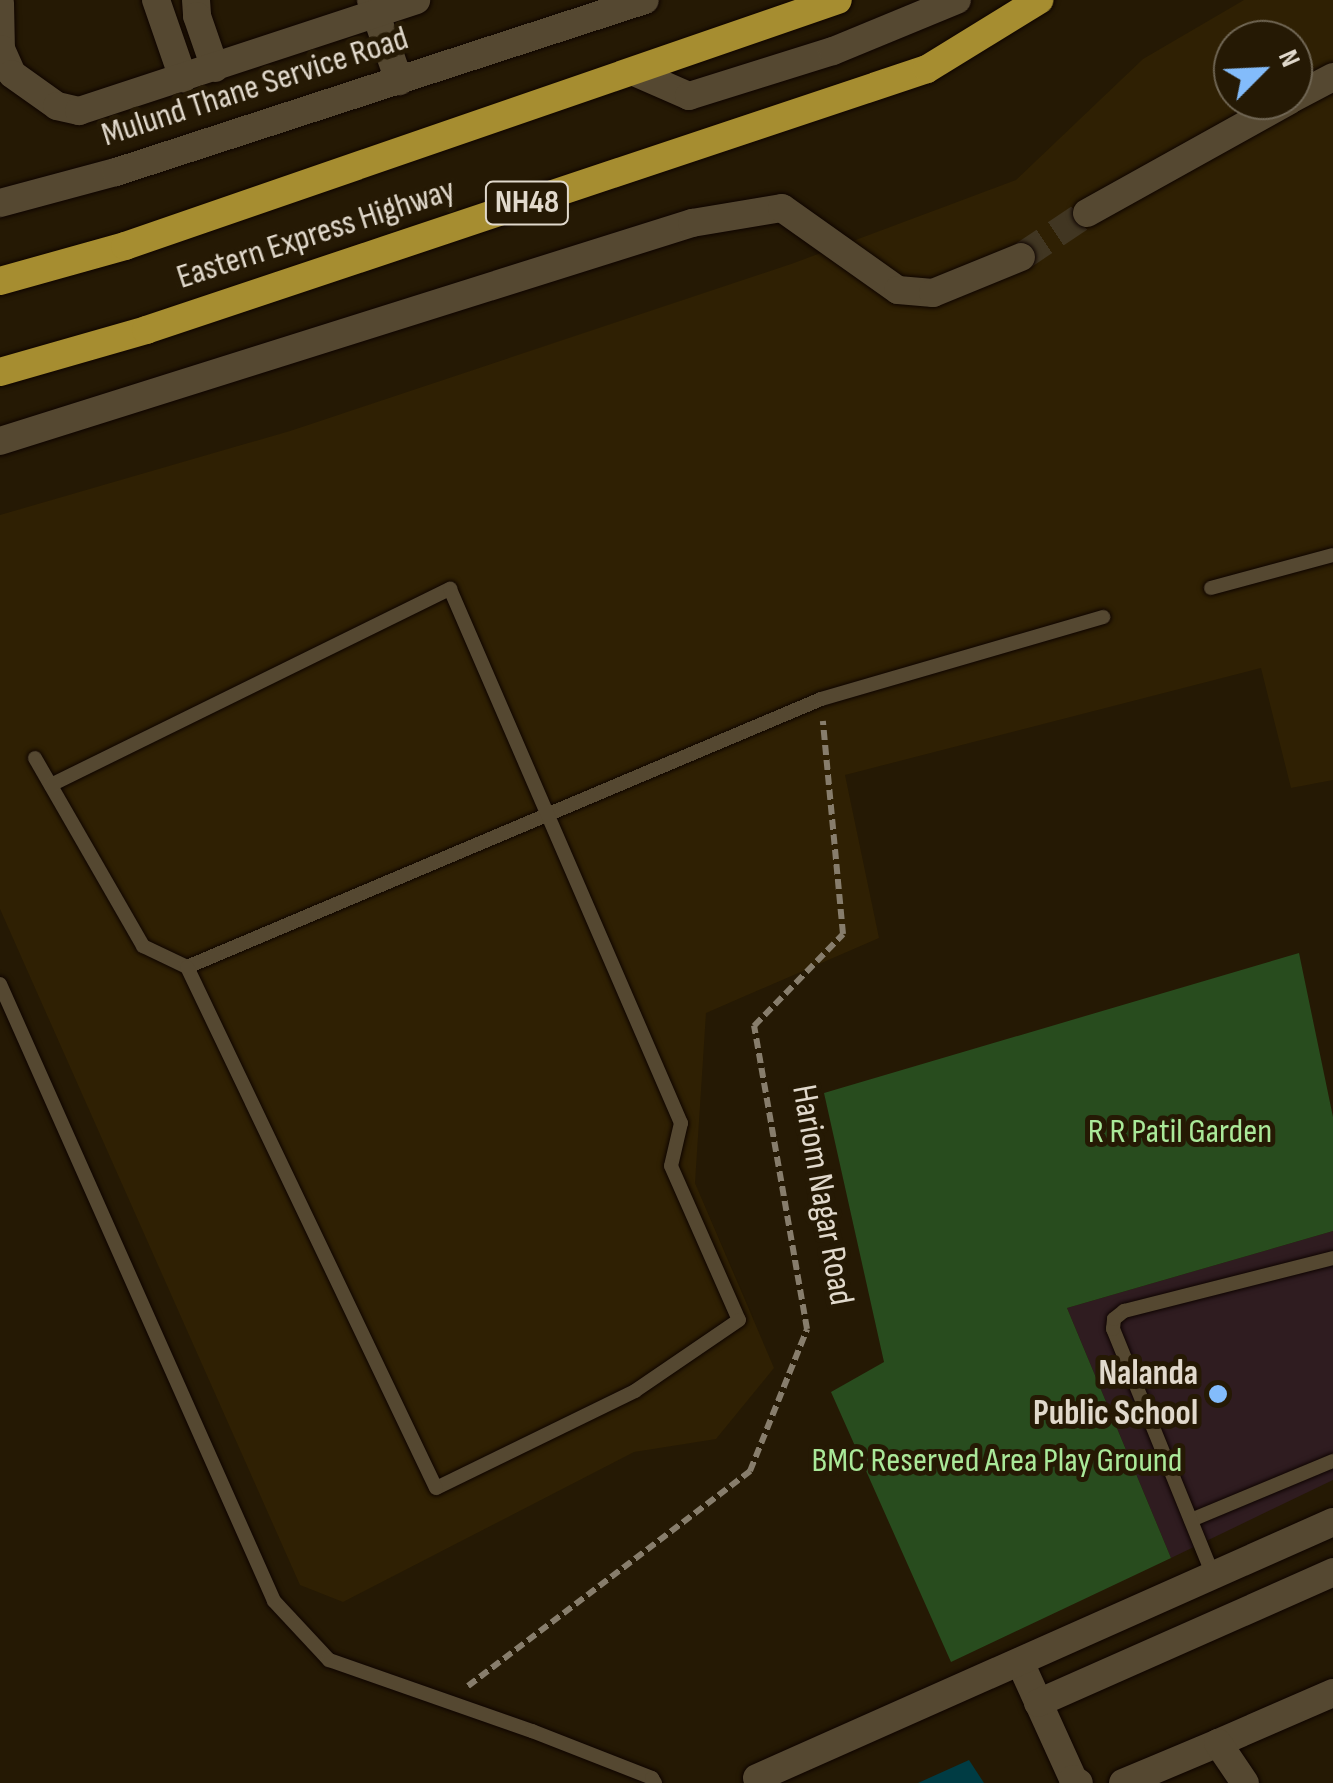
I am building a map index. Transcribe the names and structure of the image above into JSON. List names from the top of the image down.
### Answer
{
  "streets": {
    "highway": ["NH48", "Eastern Express Highway"],
    "street": ["Mulund Thane Service Road"],
    "path": ["Hariom Nagar Road"]
  },
  "parks": ["R R Patil Garden", "BMC Reserved Area Play Ground"],
  "places": ["Nalanda Public School"],
  "north": "top right"
}
